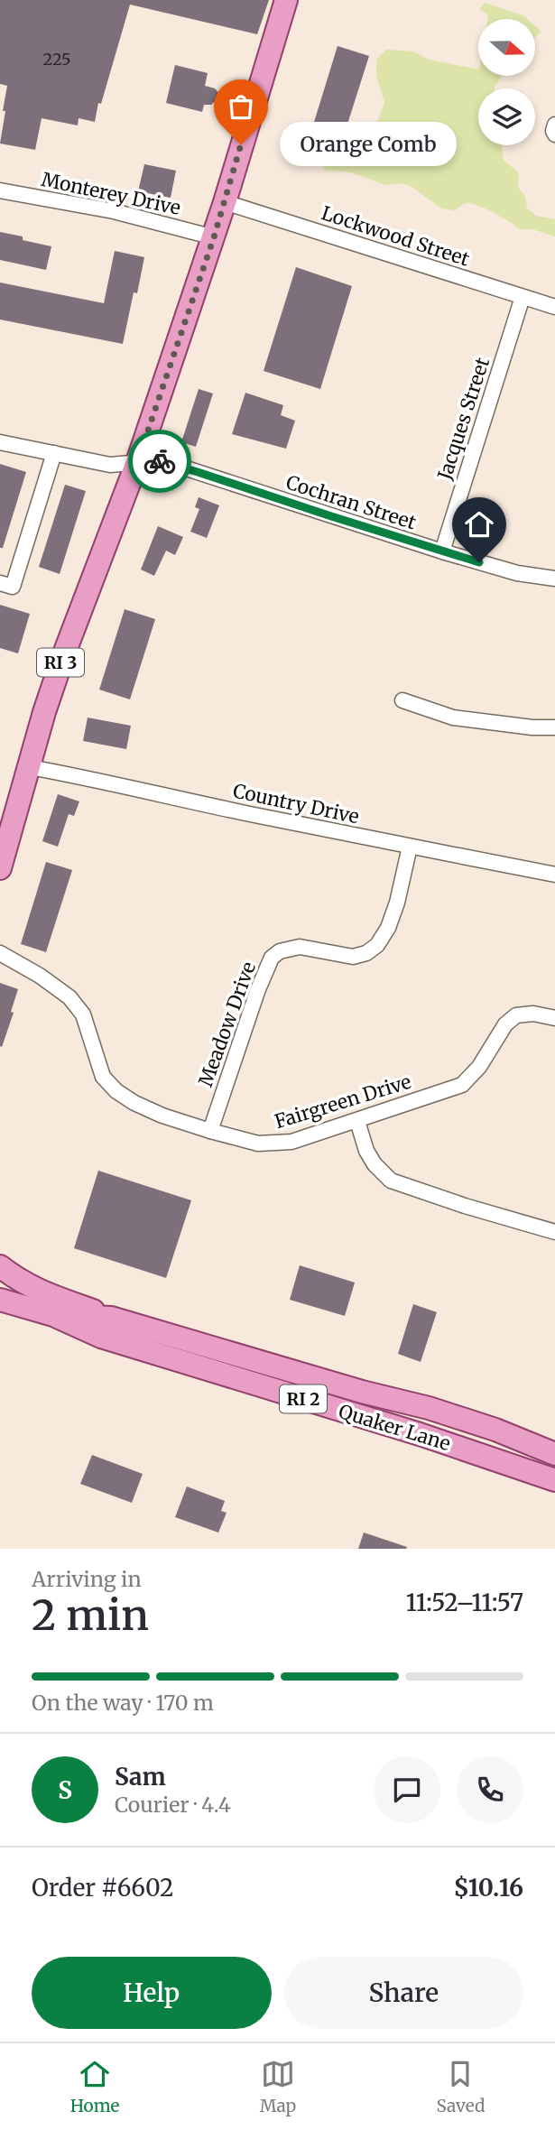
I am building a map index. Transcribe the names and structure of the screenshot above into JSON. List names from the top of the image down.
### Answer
{
  "streets": {
    "main road": ["RI 3", "RI 2", "Quaker Lane"],
    "street": [
      "Monterey Drive",
      "Lockwood Street",
      "Jacques Street",
      "Cochran Street",
      "Country Drive",
      "Meadow Drive",
      "Fairgreen Drive"
    ]
  },
  "crossings": [
    ["Monterey Drive", "RI 3"],
    ["Lockwood Street", "Jacques Street"],
    ["Lockwood Street", "RI 3"],
    ["Jacques Street", "Cochran Street"],
    ["Cochran Street", "RI 3"],
    ["RI 3", "Country Drive"],
    ["Country Drive", "Meadow Drive"],
    ["Meadow Drive", "Fairgreen Drive"]
  ],
  "places": ["Orange Comb"],
  "house_numbers": ["225"],
  "north": "right",
  "page": {
    "bubble": "Orange Comb",
    "heading": ["2 min", "Arriving in", "11:52–11:57"],
    "panel": [
      "Sam",
      "Courier · 4.4",
      "Order #6602",
      "$10.16"
    ],
    "bar": "On the way · 170 m",
    "round": "S",
    "buttons": ["Help", "Share"],
    "tabs": ["Home", "Map", "Saved"]
  }
}
